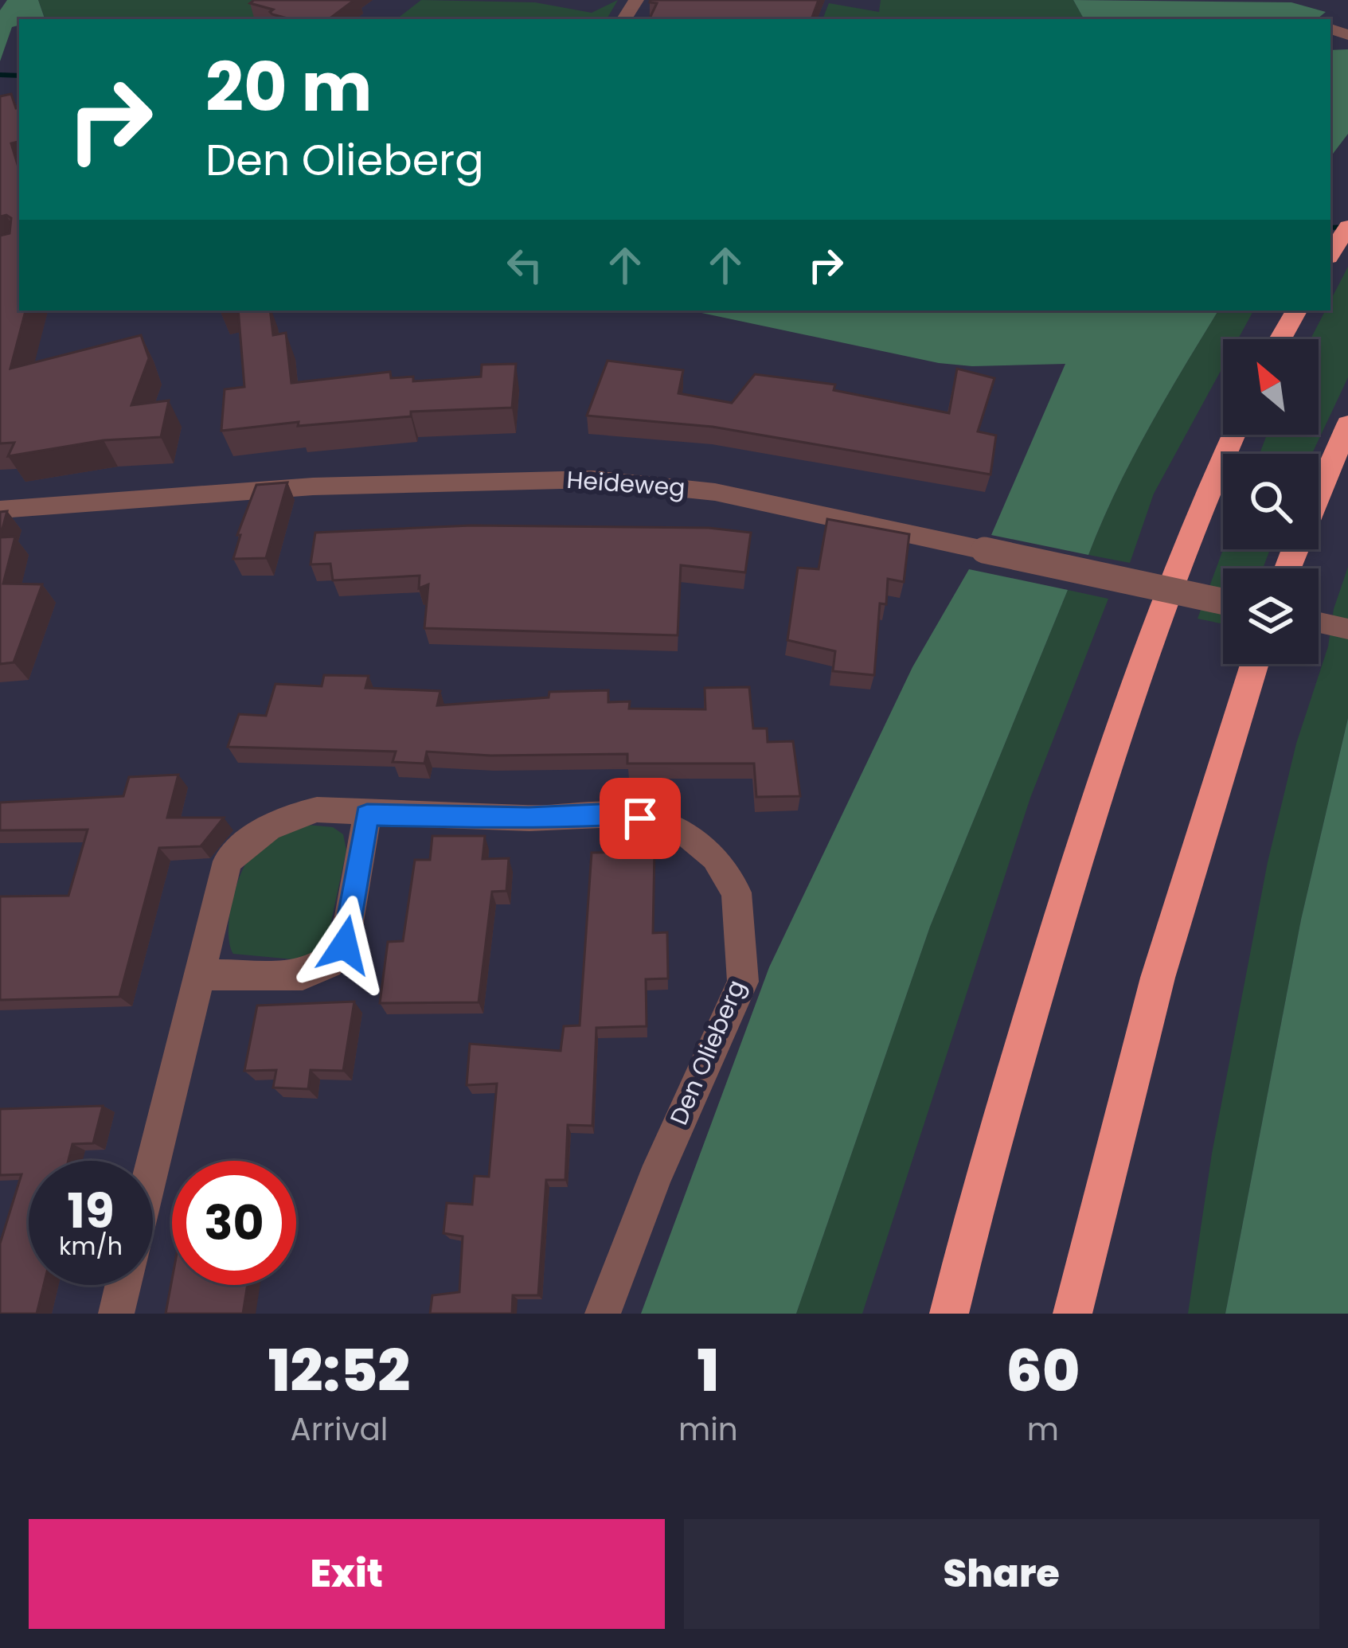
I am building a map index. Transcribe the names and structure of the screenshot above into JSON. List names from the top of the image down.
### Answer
{
  "streets": {
    "street": ["Heideweg", "Den Olieberg"]
  },
  "north": "top left",
  "page": {
    "turn": ["20 m", "Den Olieberg"],
    "speed": "19 km/h",
    "limit": "30",
    "eta": [
      "12:52",
      "Arrival",
      "1",
      "min",
      "60",
      "m"
    ],
    "buttons": ["Exit", "Share"]
  }
}
